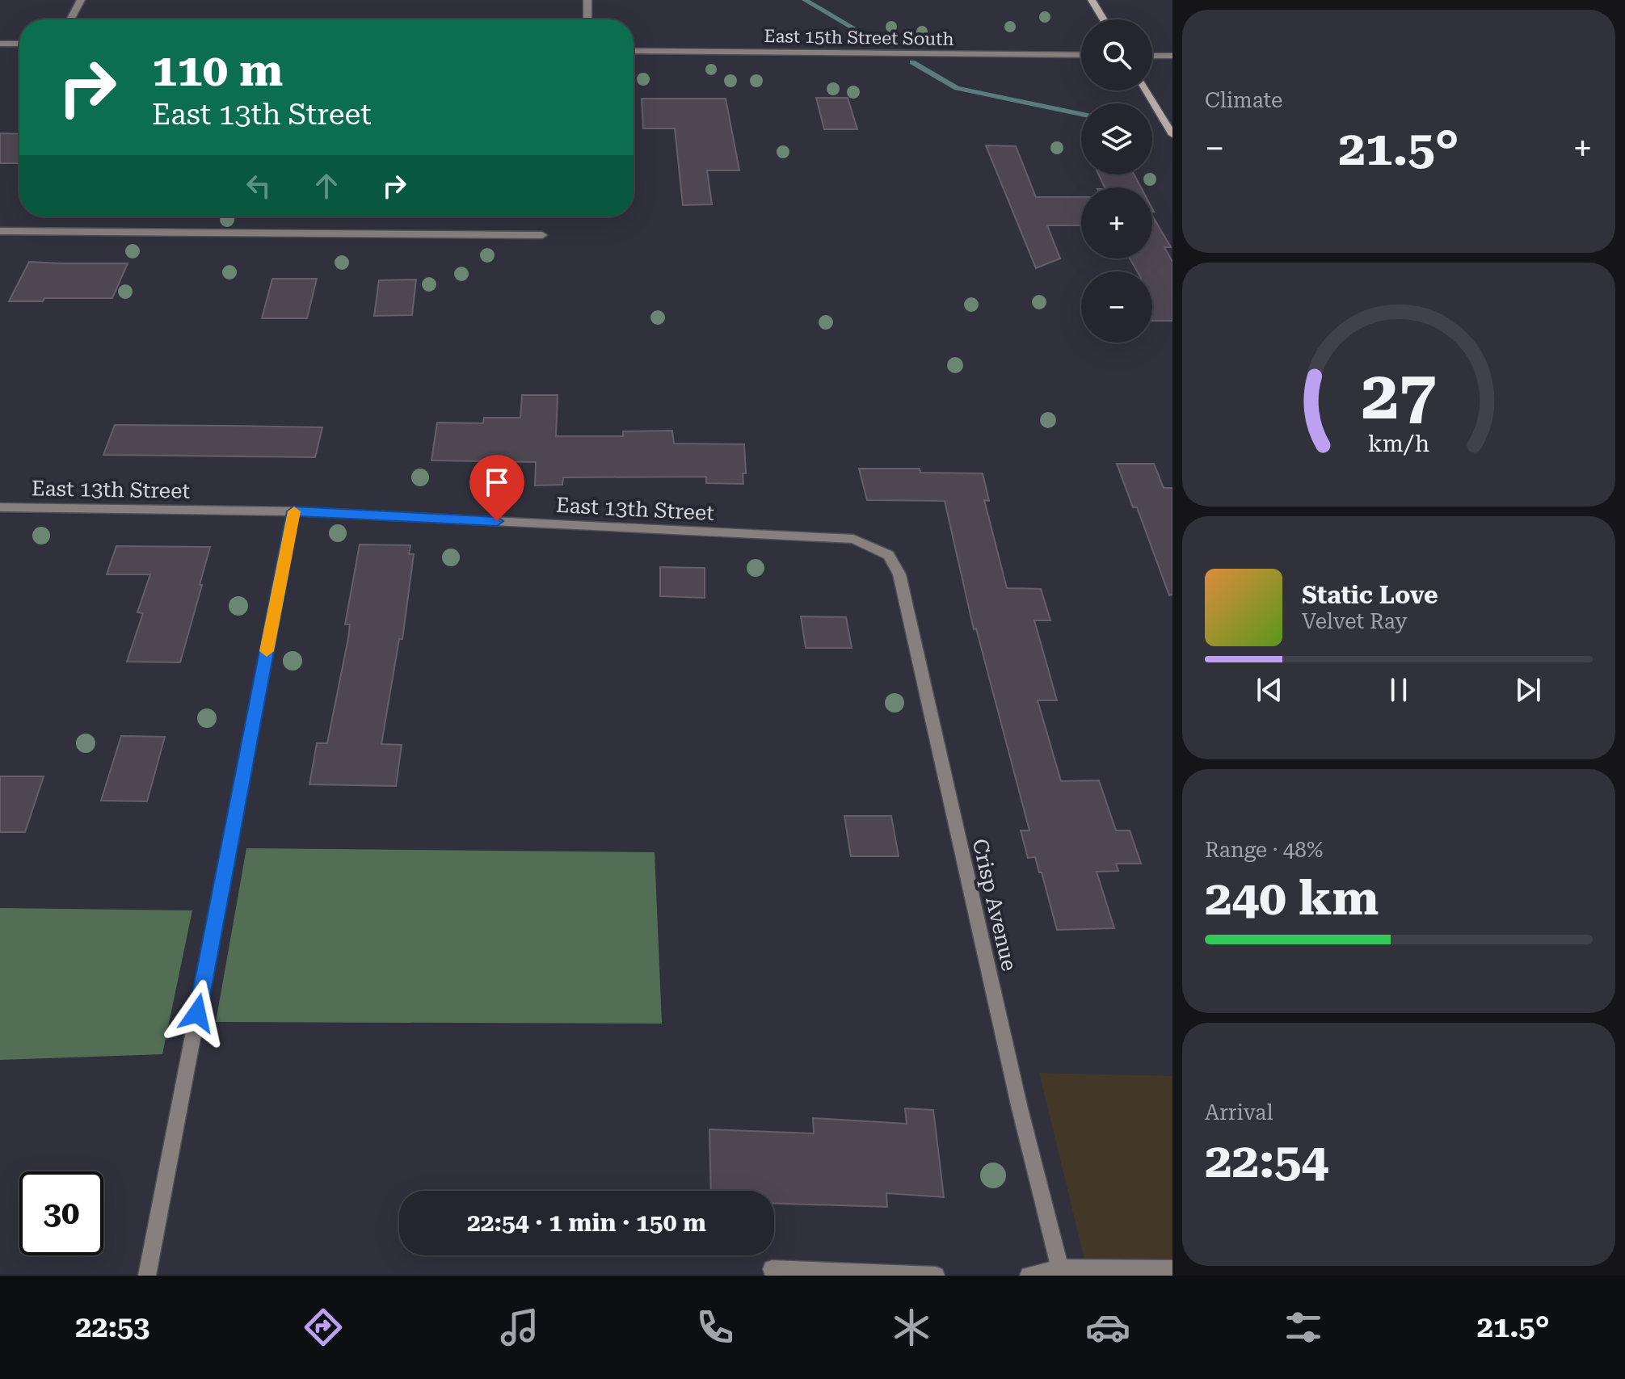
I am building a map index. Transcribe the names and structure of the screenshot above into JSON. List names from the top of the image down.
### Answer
{
  "streets": {
    "street": ["East 15th Street South", "East 13th Street", "Crisp Avenue"]
  },
  "crossings": [
    ["East 13th Street", "Crisp Avenue"]
  ],
  "page": {
    "tile": [
      "Climate",
      ["Range · 48%", "240 km"],
      ["Arrival", "22:54"]
    ],
    "map_buttons": ["+", "−"],
    "turn": ["110 m", "East 13th Street"],
    "heat": ["−", "21.5°", "+"],
    "song": ["Static Love", "Velvet Ray"],
    "limit": "30",
    "trip": "22:54 · 1 min · 150 m",
    "tabs": ["22:53", "21.5°"],
    "gauge": ["27", "km/h"]
  }
}
